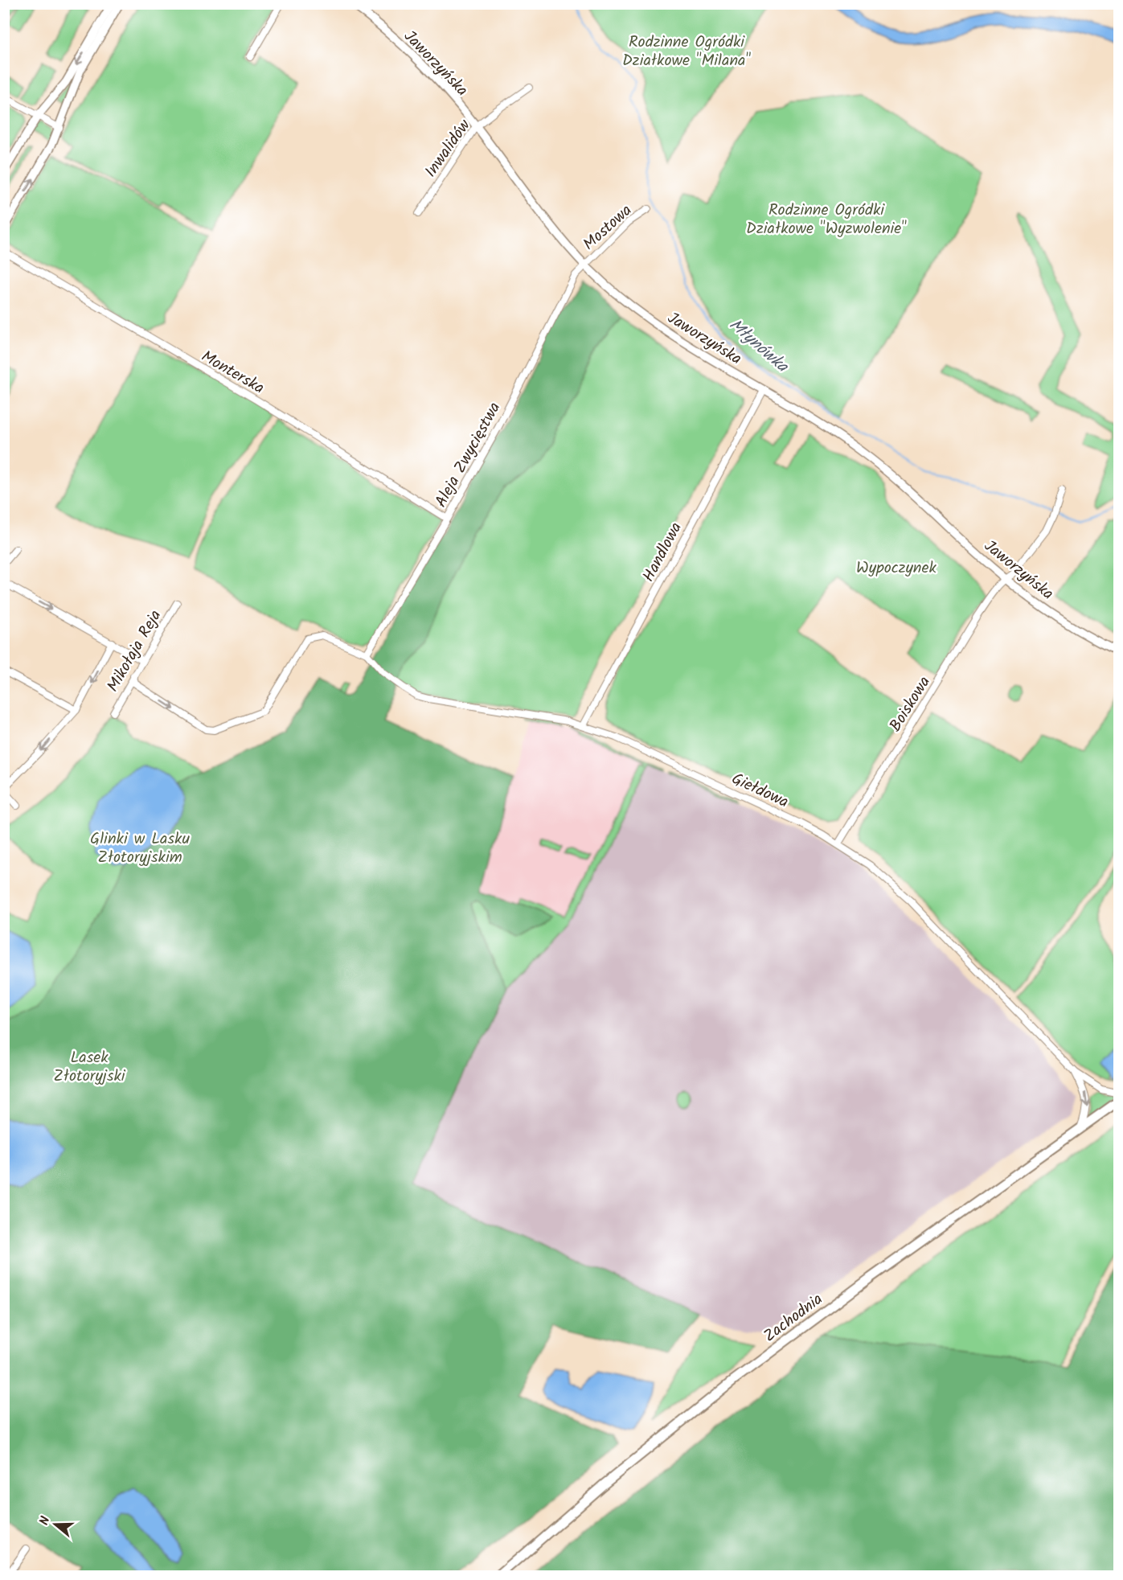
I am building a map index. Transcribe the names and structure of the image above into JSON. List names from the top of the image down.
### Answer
{
  "streets": {
    "main road": ["Zachodnia"],
    "street": [
      "Jaworzyńska",
      "Inwalidów",
      "Mostowa",
      "Monterska",
      "Aleja Zwycięstwa",
      "Handlowa",
      "Mikołaja Reja",
      "Boiskowa",
      "Giełdowa"
    ]
  },
  "crossings": [
    ["Jaworzyńska", "Inwalidów"],
    ["Jaworzyńska", "Mostowa"],
    ["Jaworzyńska", "Aleja Zwycięstwa"],
    ["Jaworzyńska", "Handlowa"],
    ["Jaworzyńska", "Boiskowa"],
    ["Mostowa", "Aleja Zwycięstwa"],
    ["Monterska", "Aleja Zwycięstwa"],
    ["Aleja Zwycięstwa", "Giełdowa"],
    ["Handlowa", "Giełdowa"],
    ["Boiskowa", "Giełdowa"],
    ["Giełdowa", "Zachodnia"]
  ],
  "water": ["Młynówka"],
  "parks": [
    "Rodzinne Ogródki Działkowe \"Milana\"",
    "Rodzinne Ogródki Działkowe \"Wyzwolenie\"",
    "Wypoczynek",
    "Glinki w Lasku Złotoryjskim",
    "Lasek Złotoryjski"
  ],
  "north": "left"
}
